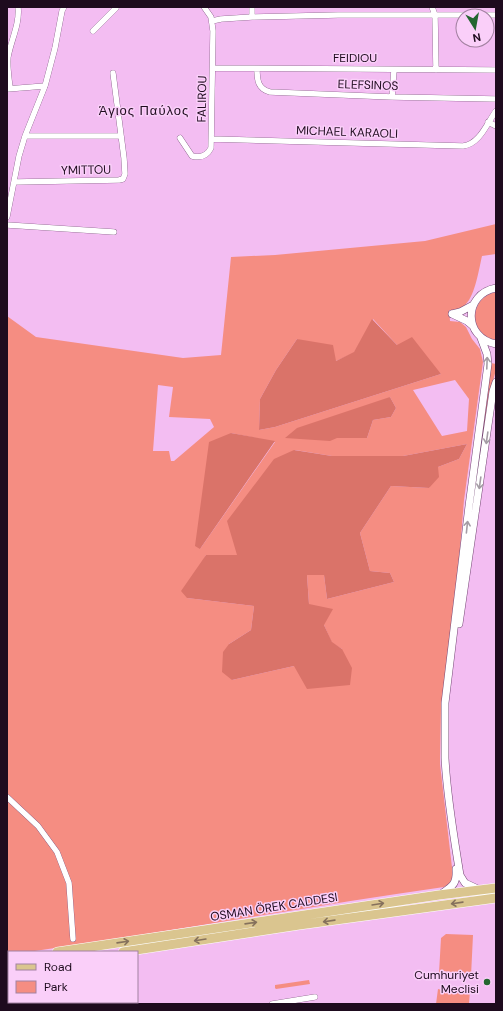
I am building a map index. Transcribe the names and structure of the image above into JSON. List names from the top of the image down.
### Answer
{
  "streets": {
    "main road": ["OSMAN ÖREK CADDESI"],
    "street": [
      "FEIDIOU",
      "ELEFSINOS",
      "FALIROU",
      "MICHAEL KARAOLI",
      "YMITTOU"
    ]
  },
  "crossings": [
    ["FEIDIOU", "ELEFSINOS"],
    ["FEIDIOU", "FALIROU"],
    ["FALIROU", "MICHAEL KARAOLI"]
  ],
  "districts": ["Άγιος Παύλος"],
  "places": ["Cumhuriyet Meclisi"],
  "legend": ["Road", "Park"],
  "north": "bottom"
}
